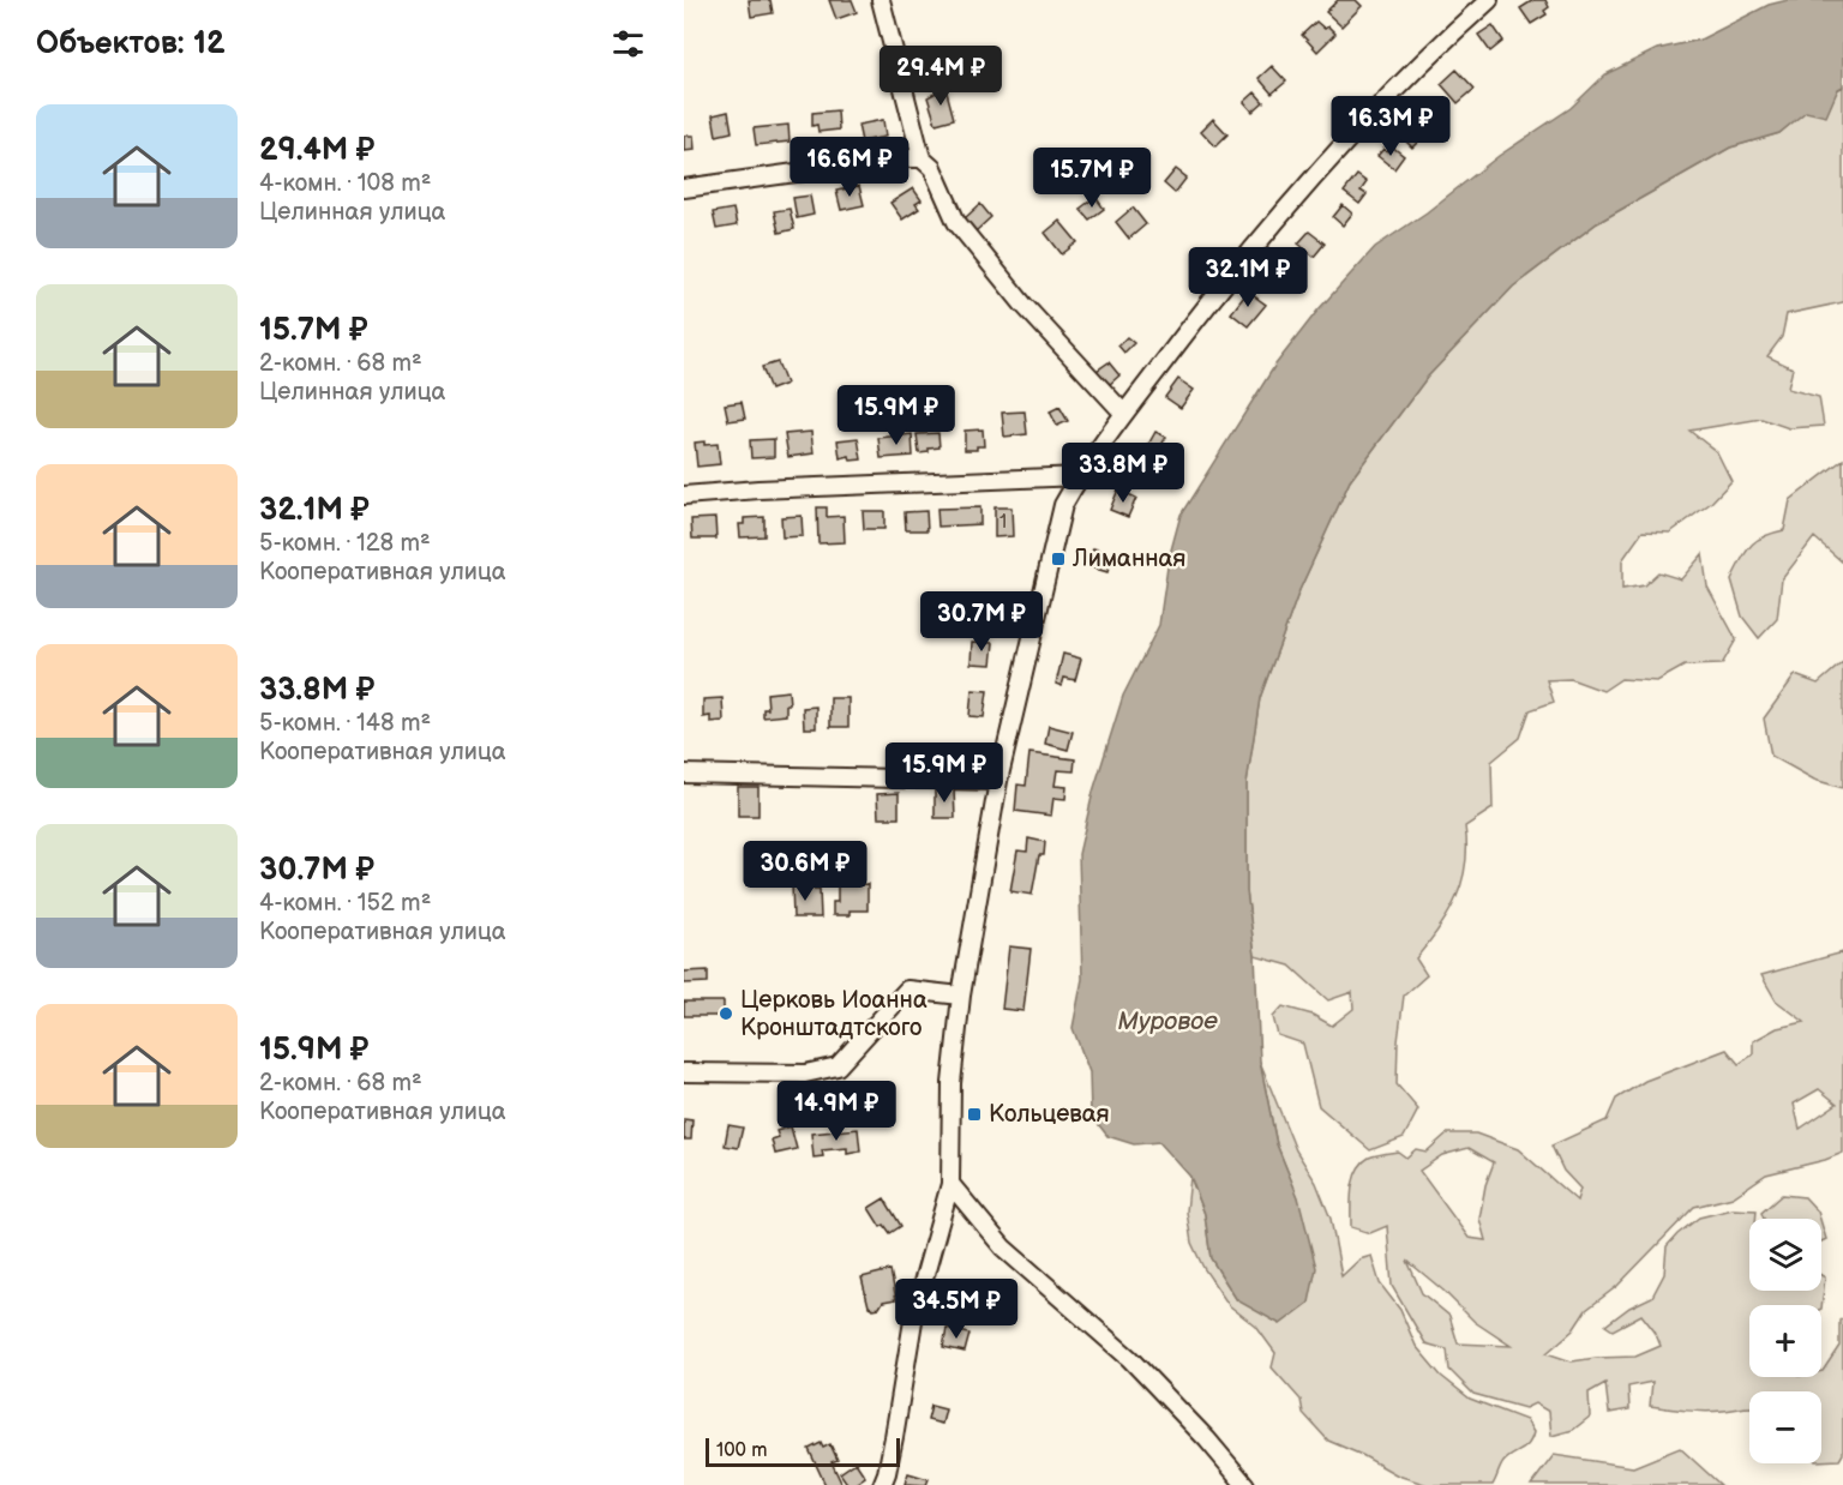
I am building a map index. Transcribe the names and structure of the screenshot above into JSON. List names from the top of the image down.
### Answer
{
  "water": ["Муровое"],
  "places": {
    "transit": ["Лиманная", "Кольцевая"],
    "other": ["Церковь Иоанна Кронштадтского"]
  },
  "house_numbers": ["1"],
  "scale_bar": "100 m",
  "page": {
    "heading": "Объектов: 12",
    "price": [
      "29.4M ₽",
      "16.3M ₽",
      "16.6M ₽",
      "15.7M ₽",
      "32.1M ₽",
      "15.9M ₽",
      "33.8M ₽",
      "30.7M ₽",
      "15.9M ₽",
      "30.6M ₽",
      "14.9M ₽",
      "34.5M ₽"
    ],
    "list": [
      {
        "name": "29.4M ₽",
        "note": "4-комн. · 108 m² · Целинная улица"
      },
      {
        "name": "15.7M ₽",
        "note": "2-комн. · 68 m² · Целинная улица"
      },
      {
        "name": "32.1M ₽",
        "note": "5-комн. · 128 m² · Кооперативная улица"
      },
      {
        "name": "33.8M ₽",
        "note": "5-комн. · 148 m² · Кооперативная улица"
      },
      {
        "name": "30.7M ₽",
        "note": "4-комн. · 152 m² · Кооперативная улица"
      },
      {
        "name": "15.9M ₽",
        "note": "2-комн. · 68 m² · Кооперативная улица"
      }
    ],
    "map_buttons": ["+", "−"],
    "scale": "100 m"
  }
}
